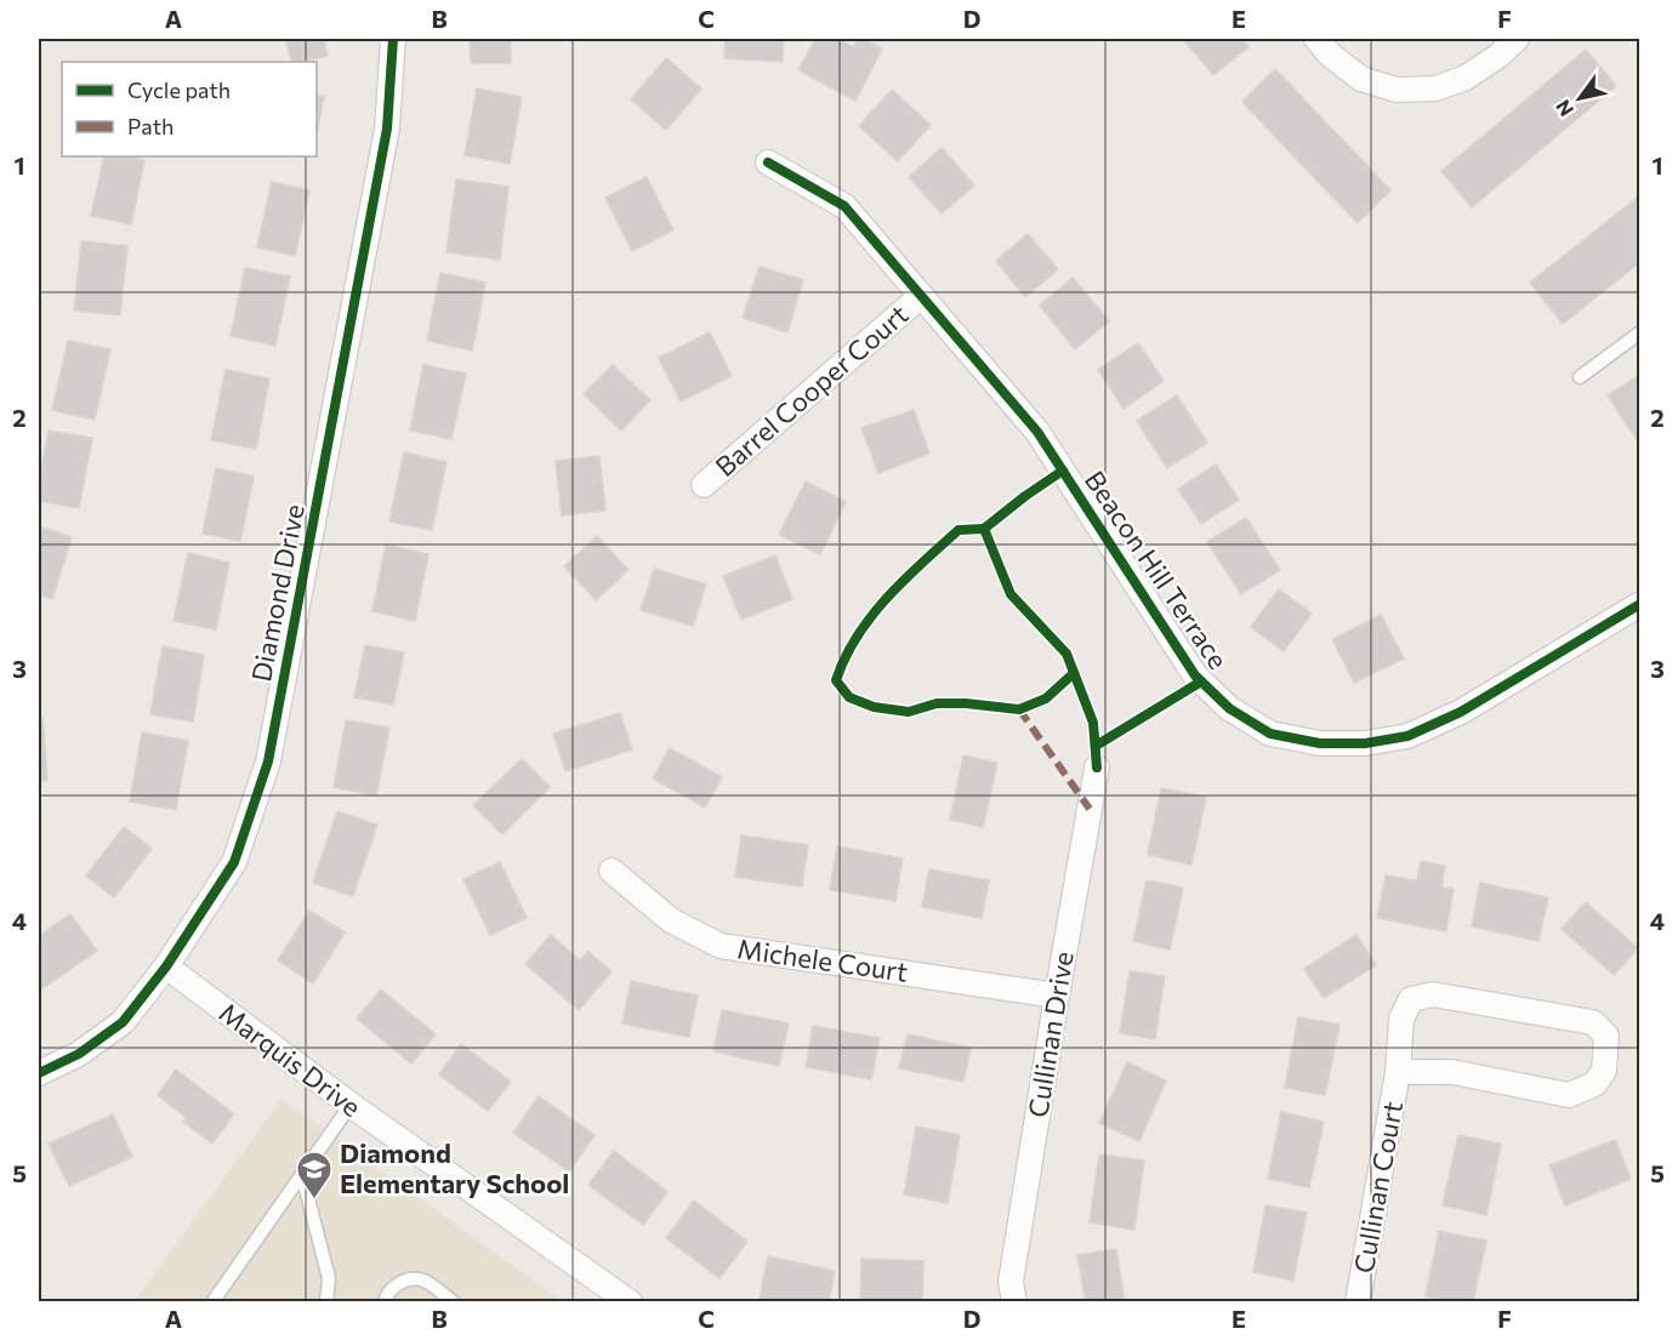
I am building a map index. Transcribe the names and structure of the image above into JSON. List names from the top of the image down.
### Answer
{
  "streets": {
    "street": [
      "Barrel Cooper Court",
      "Beacon Hill Terrace",
      "Diamond Drive",
      "Michele Court",
      "Cullinan Drive",
      "Marquis Drive",
      "Cullinan Court"
    ]
  },
  "crossings": [
    ["Barrel Cooper Court", "Beacon Hill Terrace"],
    ["Diamond Drive", "Marquis Drive"],
    ["Michele Court", "Cullinan Drive"]
  ],
  "places": {
    "school or university": ["Diamond Elementary School"]
  },
  "legend": ["Cycle path", "Path"],
  "north": "bottom left",
  "grid": {
    "columns": [
      "A",
      "B",
      "C",
      "D",
      "E",
      "F"
    ],
    "rows": [
      "1",
      "2",
      "3",
      "4",
      "5"
    ]
  }
}
